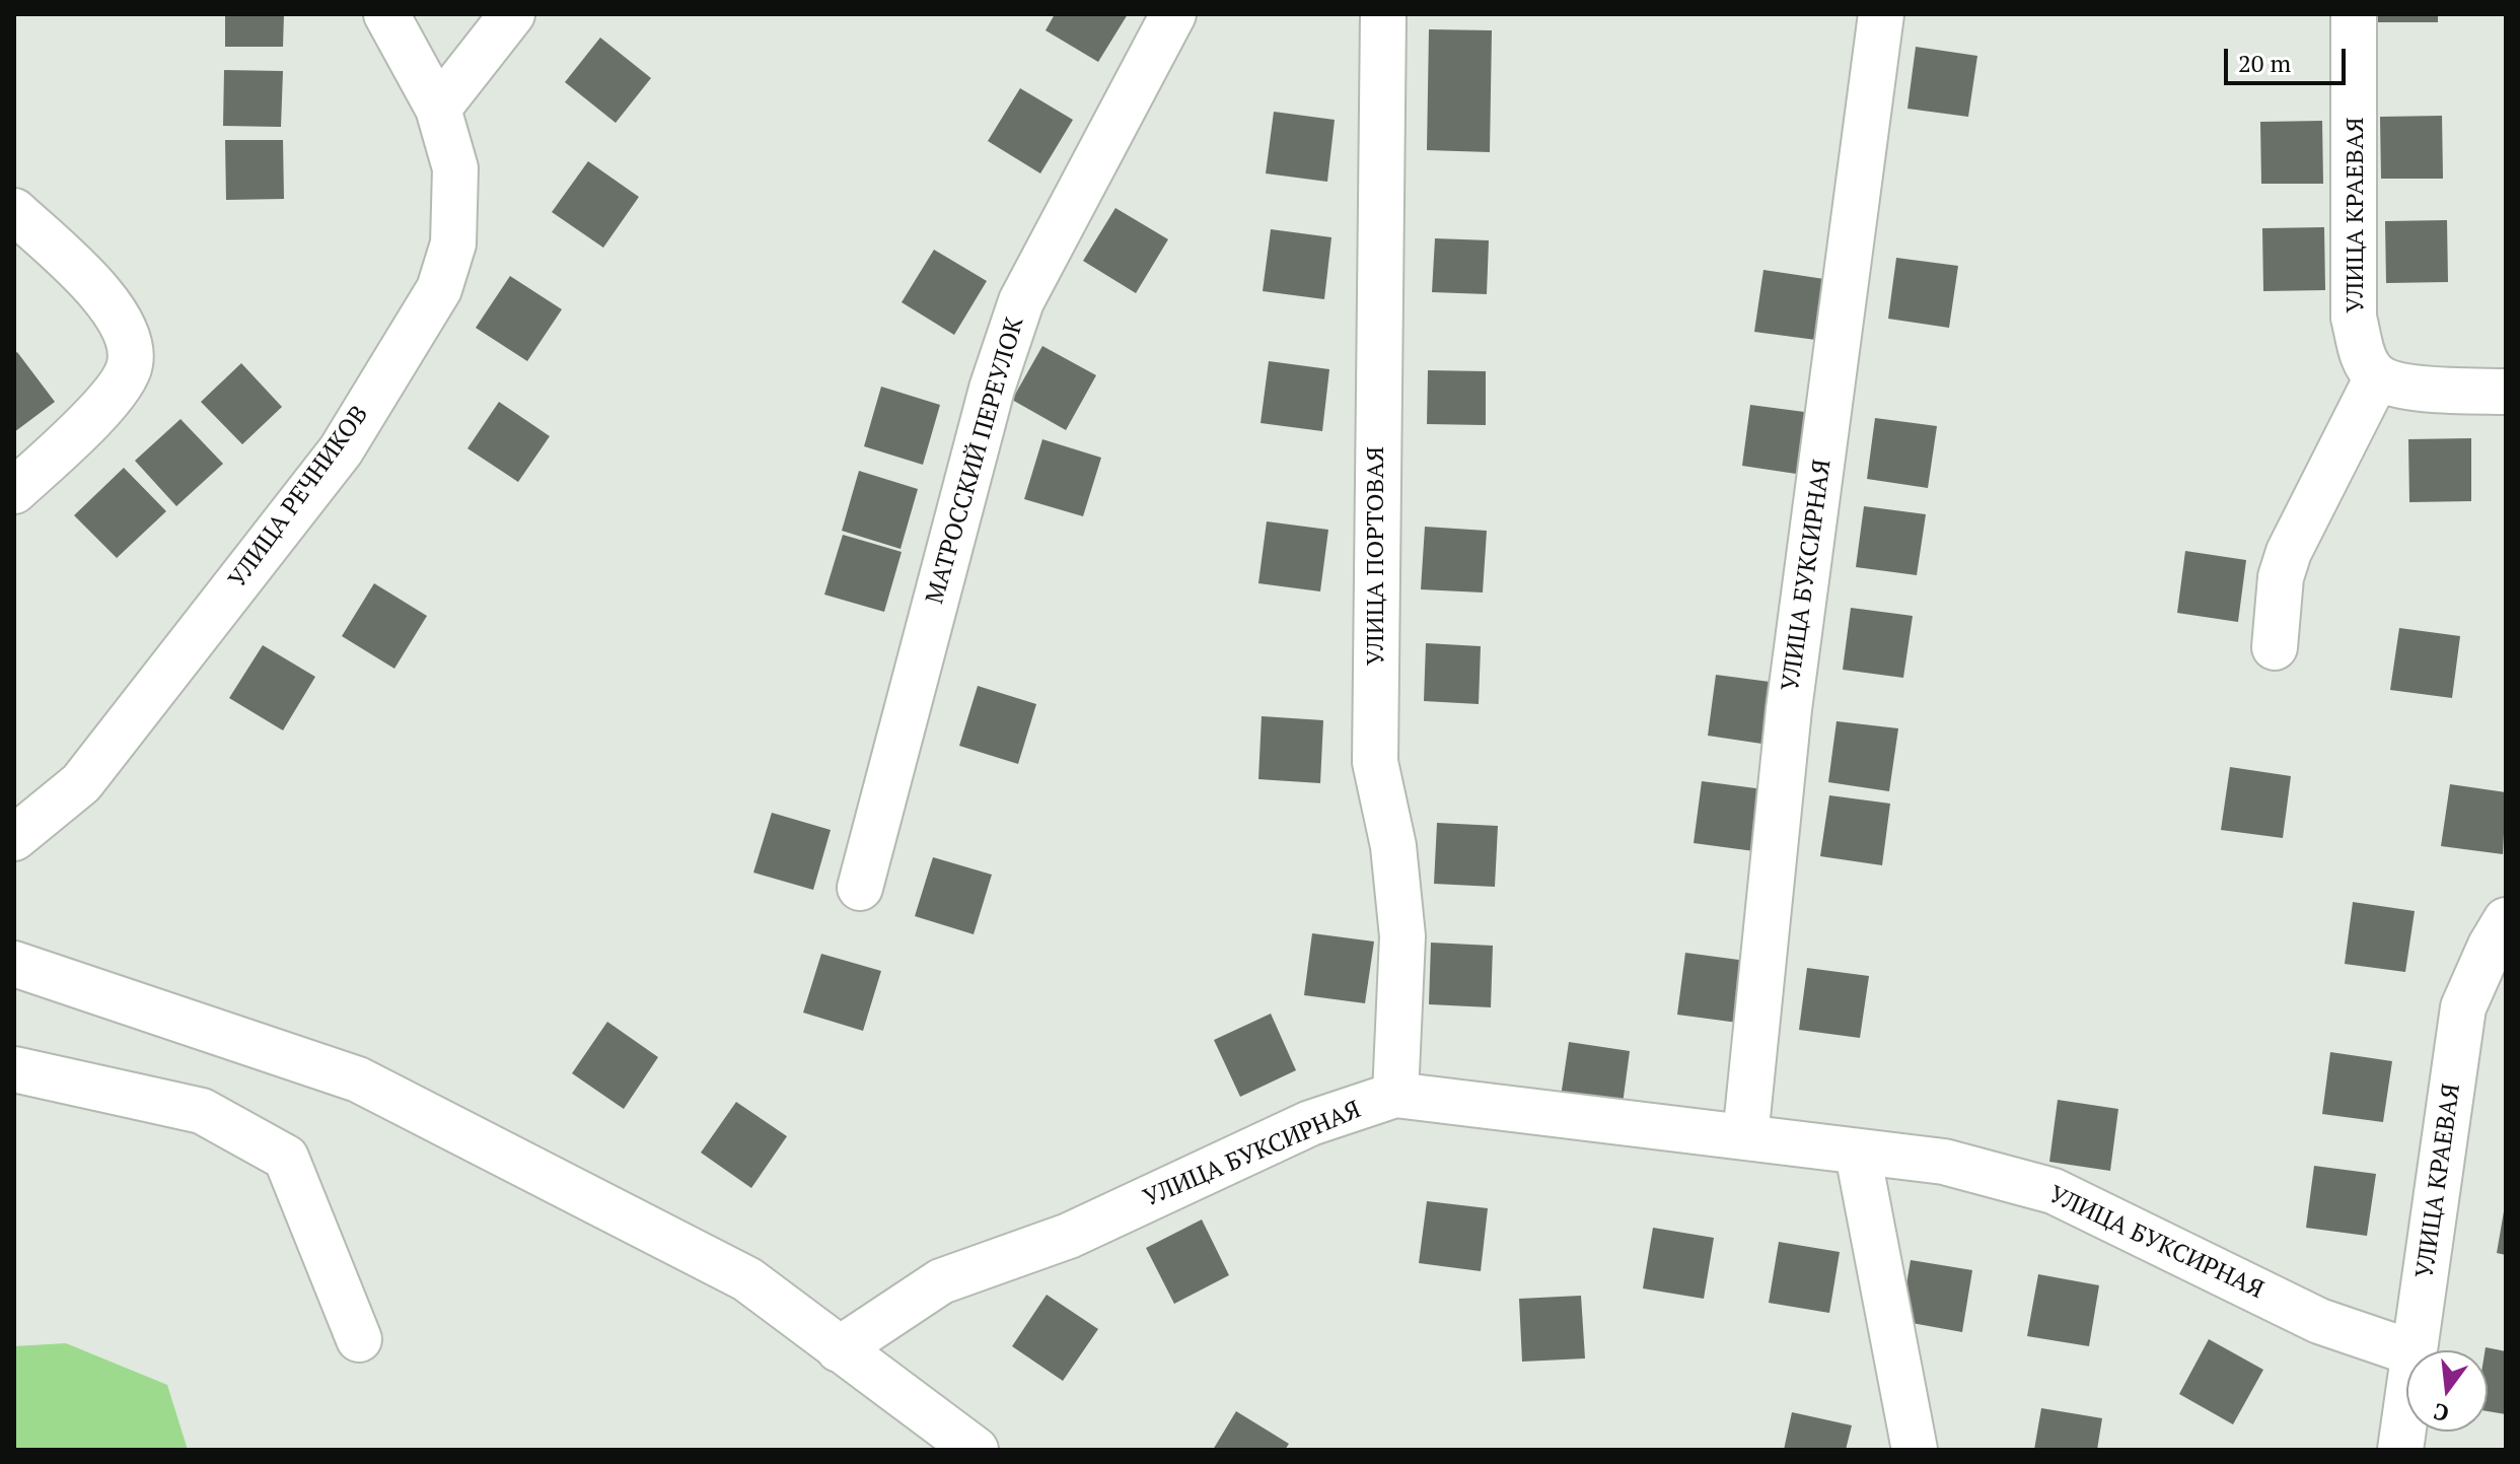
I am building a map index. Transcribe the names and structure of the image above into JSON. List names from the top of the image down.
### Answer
{
  "streets": {
    "street": [
      "УЛИЦА КРАЕВАЯ",
      "МАТРОССКИЙ ПЕРЕУЛОК",
      "УЛИЦА РЕЧНИКОВ",
      "УЛИЦА ПОРТОВАЯ",
      "УЛИЦА БУКСИРНАЯ"
    ]
  },
  "crossings": [
    ["УЛИЦА ПОРТОВАЯ", "УЛИЦА БУКСИРНАЯ"]
  ],
  "scale_bar": "20 m",
  "north": "bottom"
}
